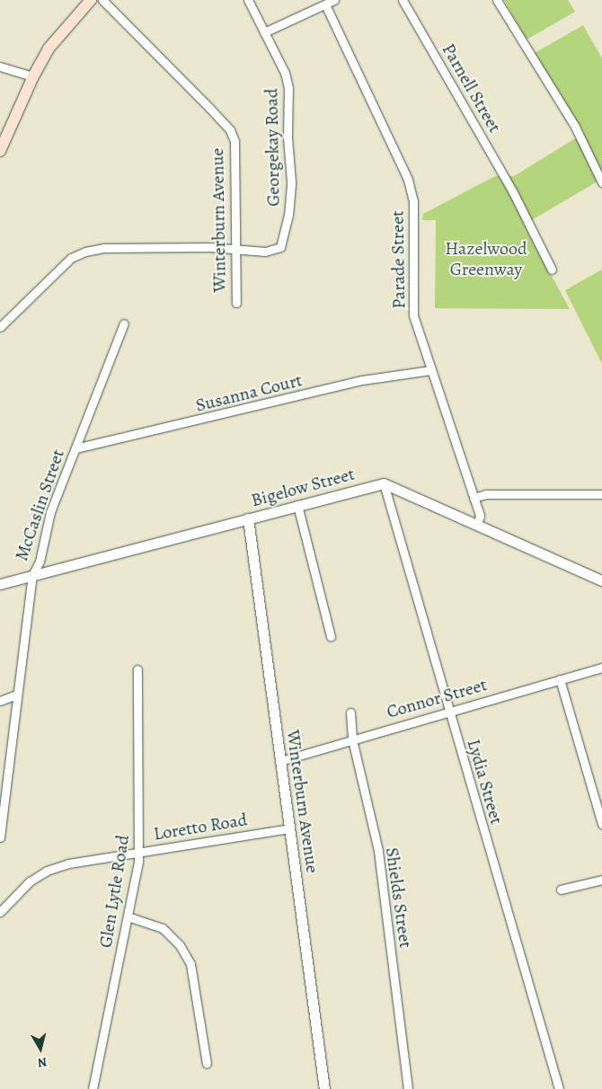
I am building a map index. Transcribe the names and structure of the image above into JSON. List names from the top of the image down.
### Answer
{
  "streets": {
    "street": [
      "Parnell Street",
      "Georgekay Road",
      "Winterburn Avenue",
      "Parade Street",
      "Susanna Court",
      "Bigelow Street",
      "McCaslin Street",
      "Connor Street",
      "Lydia Street",
      "Loretto Road",
      "Glen Lytle Road",
      "Shields Street"
    ]
  },
  "crossings": [
    ["Georgekay Road", "Winterburn Avenue"],
    ["Winterburn Avenue", "Bigelow Street"],
    ["Winterburn Avenue", "Connor Street"],
    ["Winterburn Avenue", "Loretto Road"],
    ["Parade Street", "Susanna Court"],
    ["Susanna Court", "McCaslin Street"],
    ["Bigelow Street", "McCaslin Street"],
    ["Bigelow Street", "Lydia Street"],
    ["Connor Street", "Lydia Street"],
    ["Connor Street", "Shields Street"],
    ["Loretto Road", "Glen Lytle Road"]
  ],
  "parks": ["Hazelwood Greenway"],
  "north": "bottom"
}
